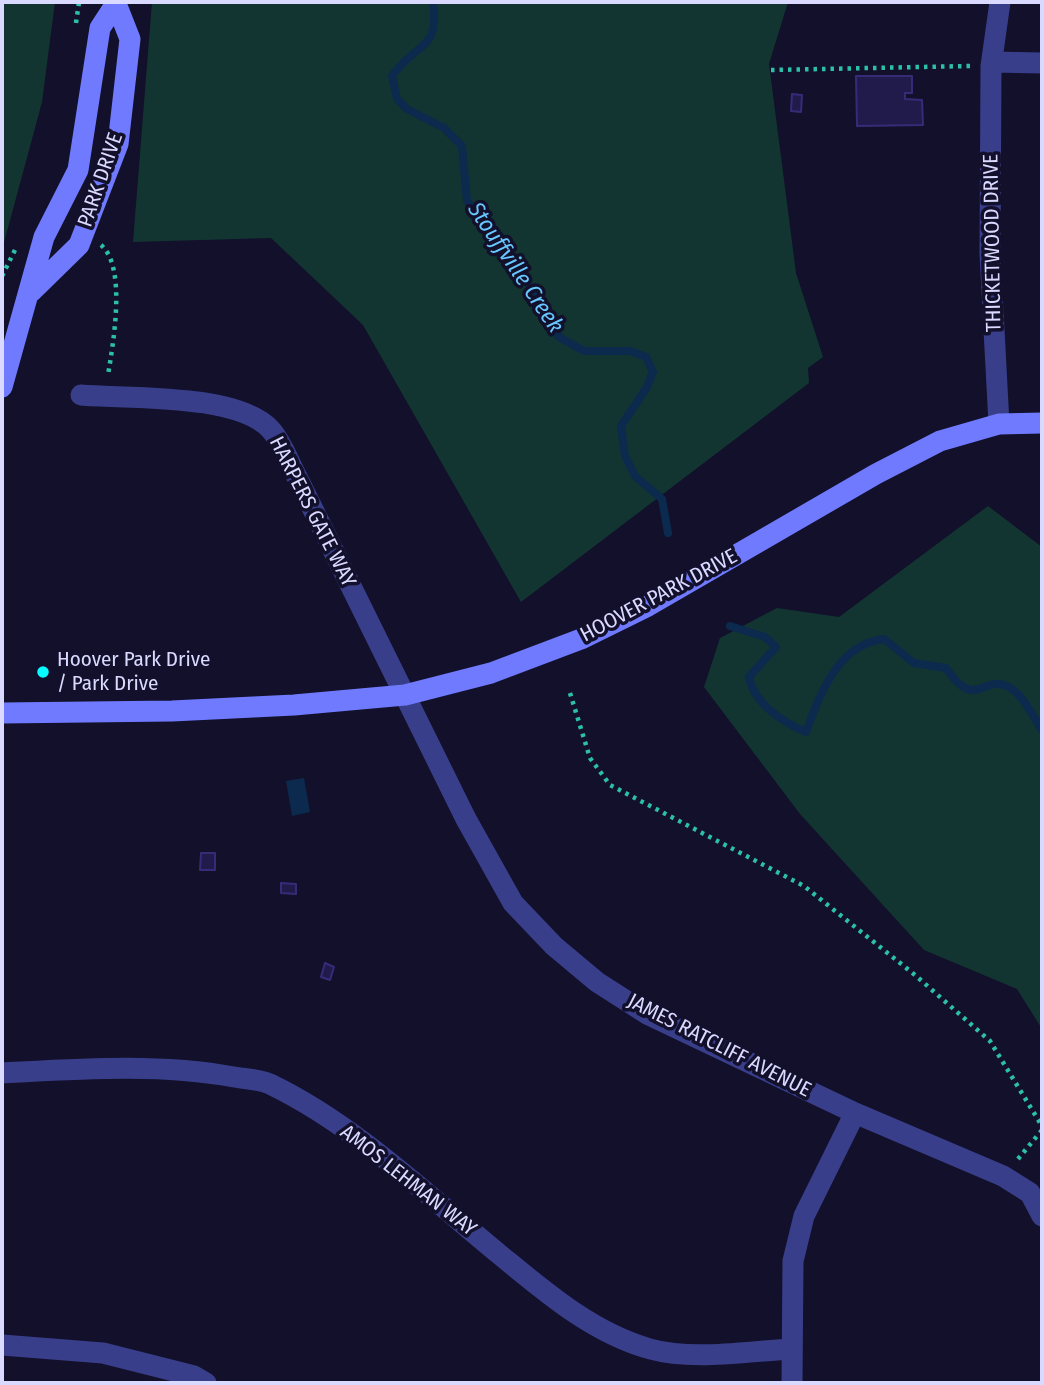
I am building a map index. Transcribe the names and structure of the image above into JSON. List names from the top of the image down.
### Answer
{
  "streets": {
    "street": [
      "PARK DRIVE",
      "THICKETWOOD DRIVE",
      "HARPERS GATE WAY",
      "HOOVER PARK DRIVE",
      "JAMES RATCLIFF AVENUE",
      "AMOS LEHMAN WAY"
    ]
  },
  "crossings": [
    ["THICKETWOOD DRIVE", "HOOVER PARK DRIVE"],
    ["HARPERS GATE WAY", "HOOVER PARK DRIVE"],
    ["HARPERS GATE WAY", "JAMES RATCLIFF AVENUE"],
    ["HOOVER PARK DRIVE", "JAMES RATCLIFF AVENUE"]
  ],
  "water": ["Stouffville Creek"],
  "places": ["Hoover Park Drive / Park Drive"]
}
